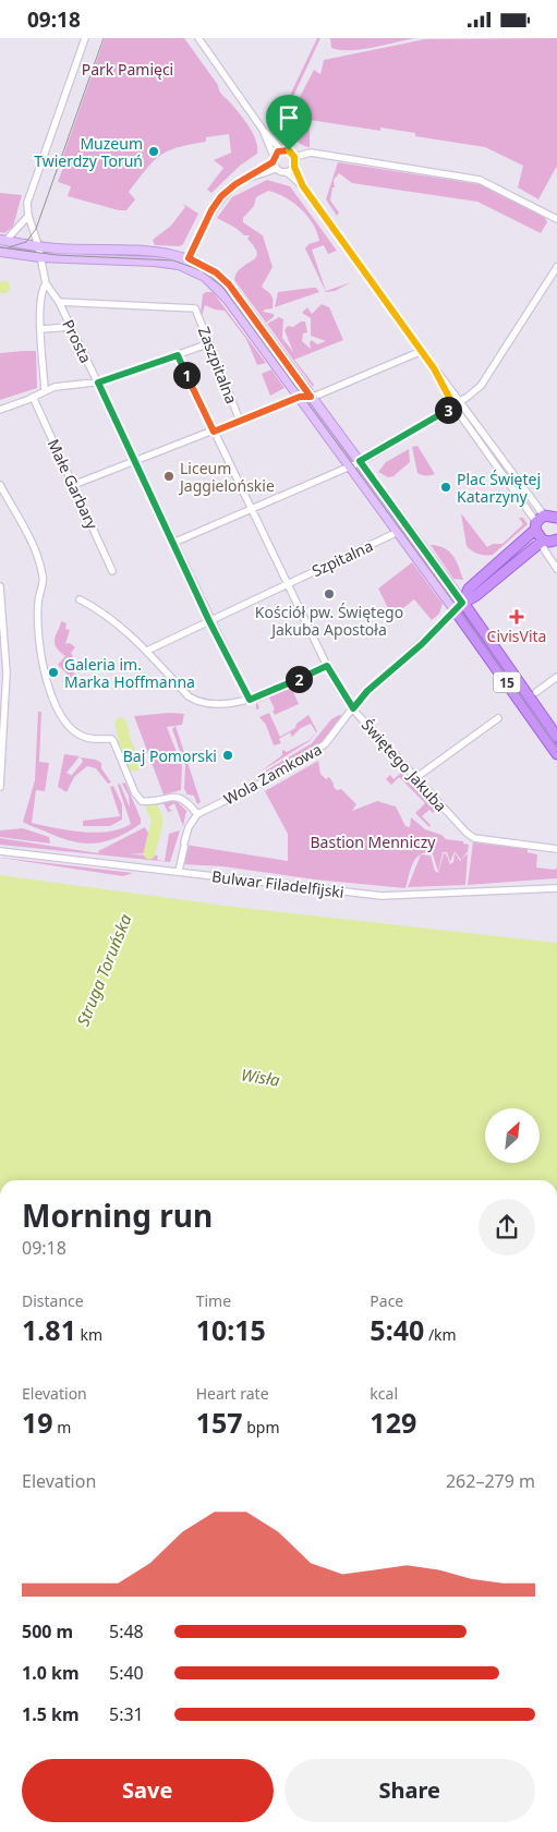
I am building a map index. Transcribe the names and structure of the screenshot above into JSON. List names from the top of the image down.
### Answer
{
  "streets": {
    "main road": ["15"],
    "street": [
      "Prosta",
      "Zaszpitalna",
      "Małe Garbary",
      "Szpitalna",
      "Świętego Jakuba",
      "Wola Zamkowa",
      "Bulwar Filadelfijski"
    ]
  },
  "crossings": [
    ["Prosta", "Zaszpitalna"],
    ["Prosta", "Szpitalna"],
    ["Szpitalna", "Świętego Jakuba"],
    ["15", "Wola Zamkowa"],
    ["Świętego Jakuba", "Wola Zamkowa"]
  ],
  "water": ["Struga Toruńska", "Wisła"],
  "parks": ["Park Pamięci", "Bastion Menniczy"],
  "places": {
    "other": [
      "Muzeum Twierdzy Toruń",
      "Liceum Jaggielońskie",
      "Plac Świętej Katarzyny",
      "Kościół pw. Świętego Jakuba Apostoła",
      "Galeria im. Marka Hoffmanna",
      "Baj Pomorski"
    ],
    "health": ["CivisVita"]
  },
  "north": "top right",
  "page": {
    "status": "09:18",
    "pins": ["1", "3", "2"],
    "heading": ["Morning run", "09:18"],
    "stats": [
      ["Distance", "1.81 km"],
      ["Time", "10:15"],
      ["Pace", "5:40 /km"],
      ["Elevation", "19 m"],
      ["Heart rate", "157 bpm"],
      ["kcal", "129"]
    ],
    "chart": ["Elevation", "262–279 m"],
    "list": [
      {
        "name": "500 m",
        "note": "5:48"
      },
      {
        "name": "1.0 km",
        "note": "5:40"
      },
      {
        "name": "1.5 km",
        "note": "5:31"
      }
    ],
    "buttons": ["Save", "Share"]
  }
}
